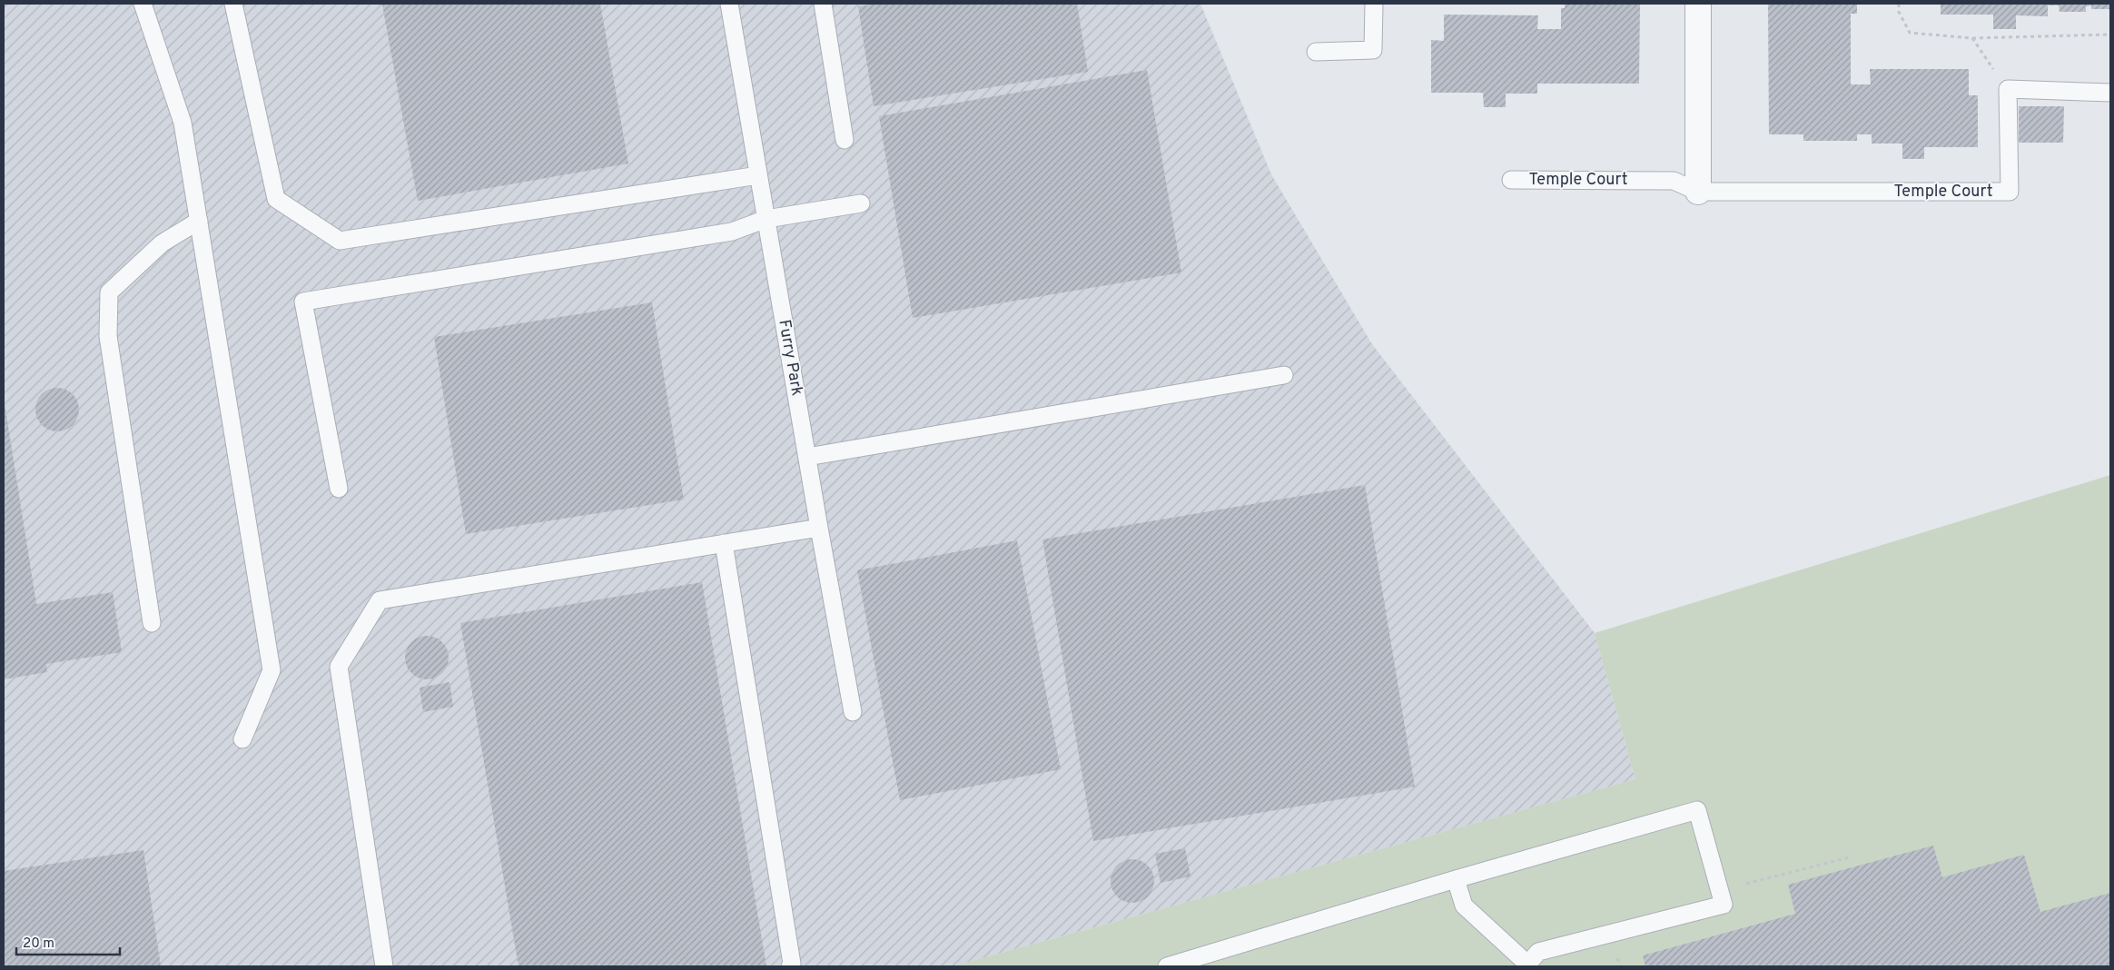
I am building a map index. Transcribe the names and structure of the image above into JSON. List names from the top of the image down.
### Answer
{
  "streets": {
    "lane": ["Temple Court", "Furry Park"]
  },
  "scale_bar": "20 m"
}
